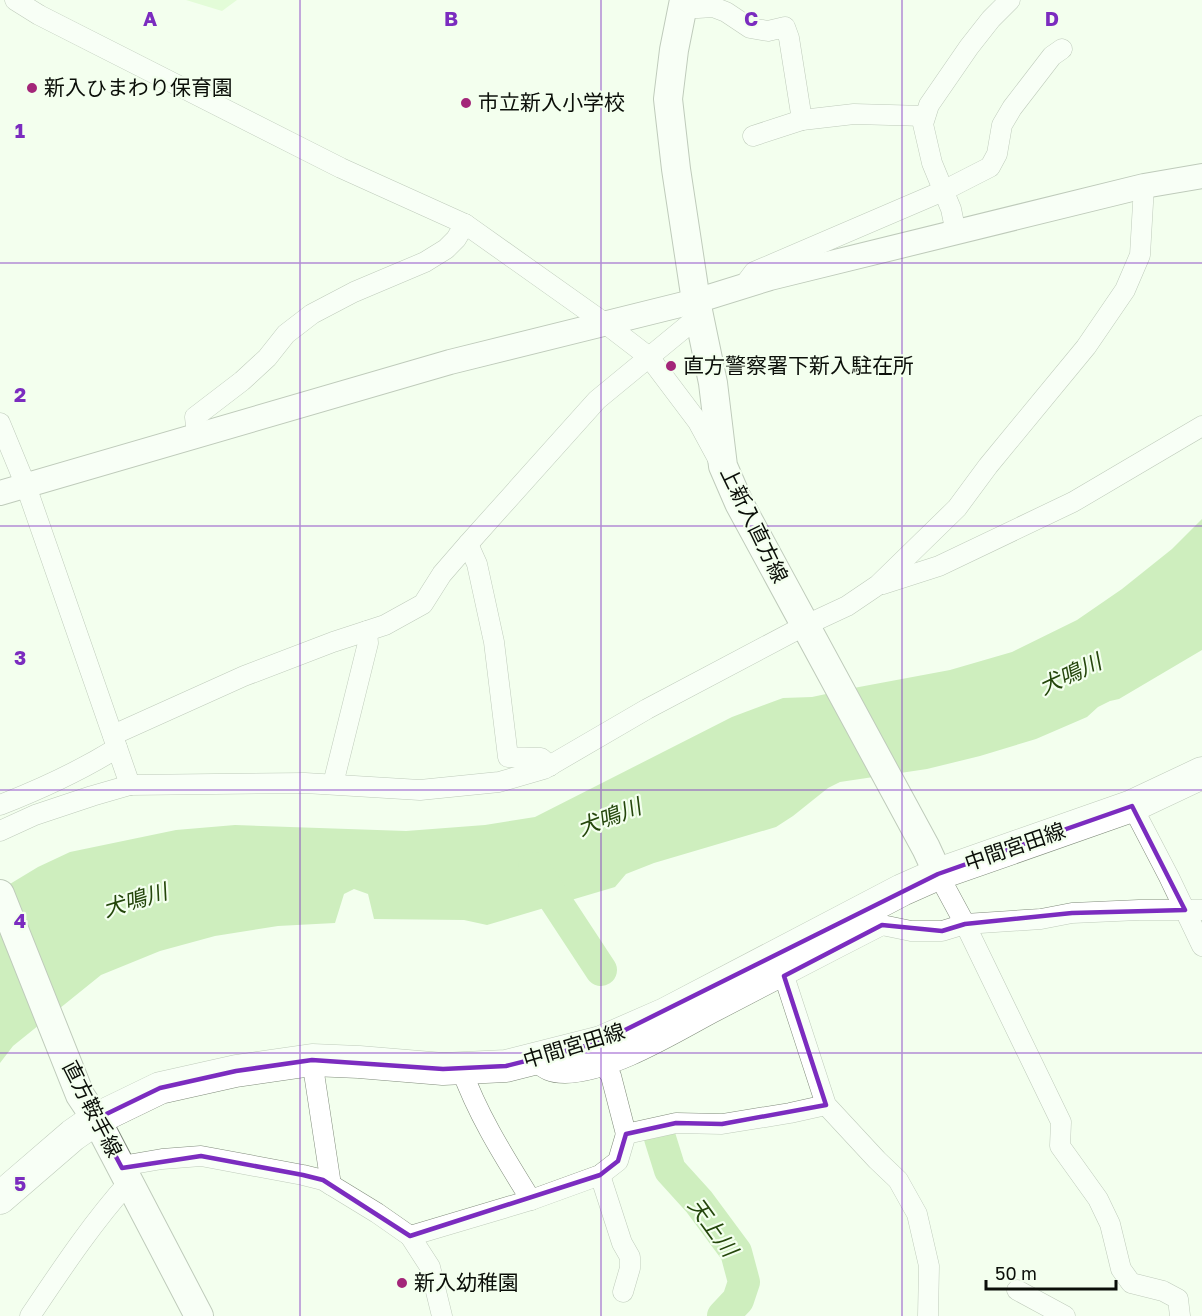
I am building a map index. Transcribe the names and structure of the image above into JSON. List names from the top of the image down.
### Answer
{
  "streets": {
    "main road": ["上新入直方線", "中間宮田線", "直方鞍手線"]
  },
  "crossings": [
    ["上新入直方線", "中間宮田線"],
    ["中間宮田線", "直方鞍手線"]
  ],
  "water": ["犬鳴川", "天上川"],
  "places": [
    "新入ひまわり保育園",
    "市立新入小学校",
    "直方警察署下新入駐在所",
    "新入幼稚園"
  ],
  "scale_bar": "50 m",
  "grid": {
    "columns": [
      "A",
      "B",
      "C",
      "D"
    ],
    "rows": [
      "1",
      "2",
      "3",
      "4",
      "5"
    ]
  }
}
